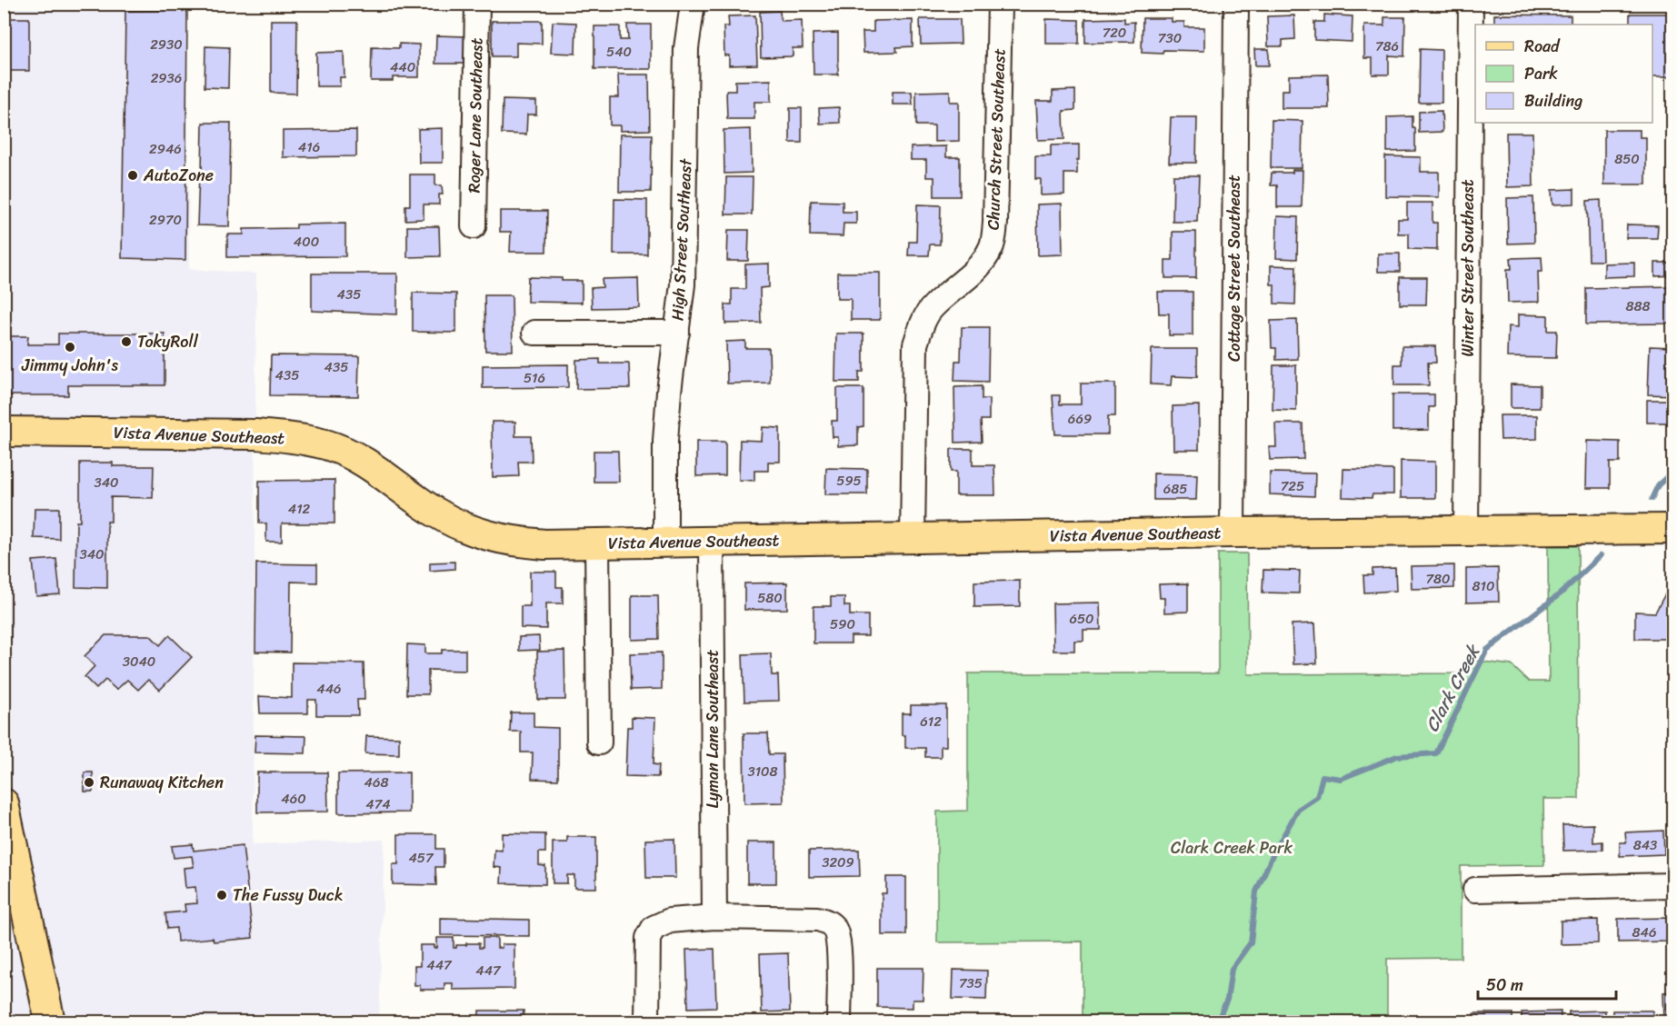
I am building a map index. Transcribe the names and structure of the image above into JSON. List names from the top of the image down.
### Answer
{
  "streets": {
    "main road": ["Vista Avenue Southeast"],
    "street": [
      "Roger Lane Southeast",
      "Church Street Southeast",
      "High Street Southeast",
      "Cottage Street Southeast",
      "Winter Street Southeast",
      "Lyman Lane Southeast"
    ]
  },
  "crossings": [
    ["Church Street Southeast", "Vista Avenue Southeast"],
    ["High Street Southeast", "Vista Avenue Southeast"],
    ["Cottage Street Southeast", "Vista Avenue Southeast"],
    ["Winter Street Southeast", "Vista Avenue Southeast"],
    ["Vista Avenue Southeast", "Lyman Lane Southeast"]
  ],
  "water": ["Clark Creek"],
  "parks": ["Clark Creek Park"],
  "places": [
    "AutoZone",
    "TokyRoll",
    "Jimmy John's",
    "Runaway Kitchen",
    "The Fussy Duck"
  ],
  "house_numbers": [
    "720",
    "730",
    "2930",
    "786",
    "540",
    "440",
    "2936",
    "416",
    "2946",
    "850",
    "2970",
    "400",
    "435",
    "888",
    "435",
    "435",
    "516",
    "669",
    "595",
    "340",
    "725",
    "685",
    "412",
    "340",
    "780",
    "810",
    "580",
    "650",
    "590",
    "3040",
    "446",
    "612",
    "3108",
    "468",
    "460",
    "474",
    "843",
    "457",
    "3209",
    "846",
    "447",
    "447",
    "735"
  ],
  "legend": ["Road", "Park", "Building"],
  "scale_bar": "50 m"
}
